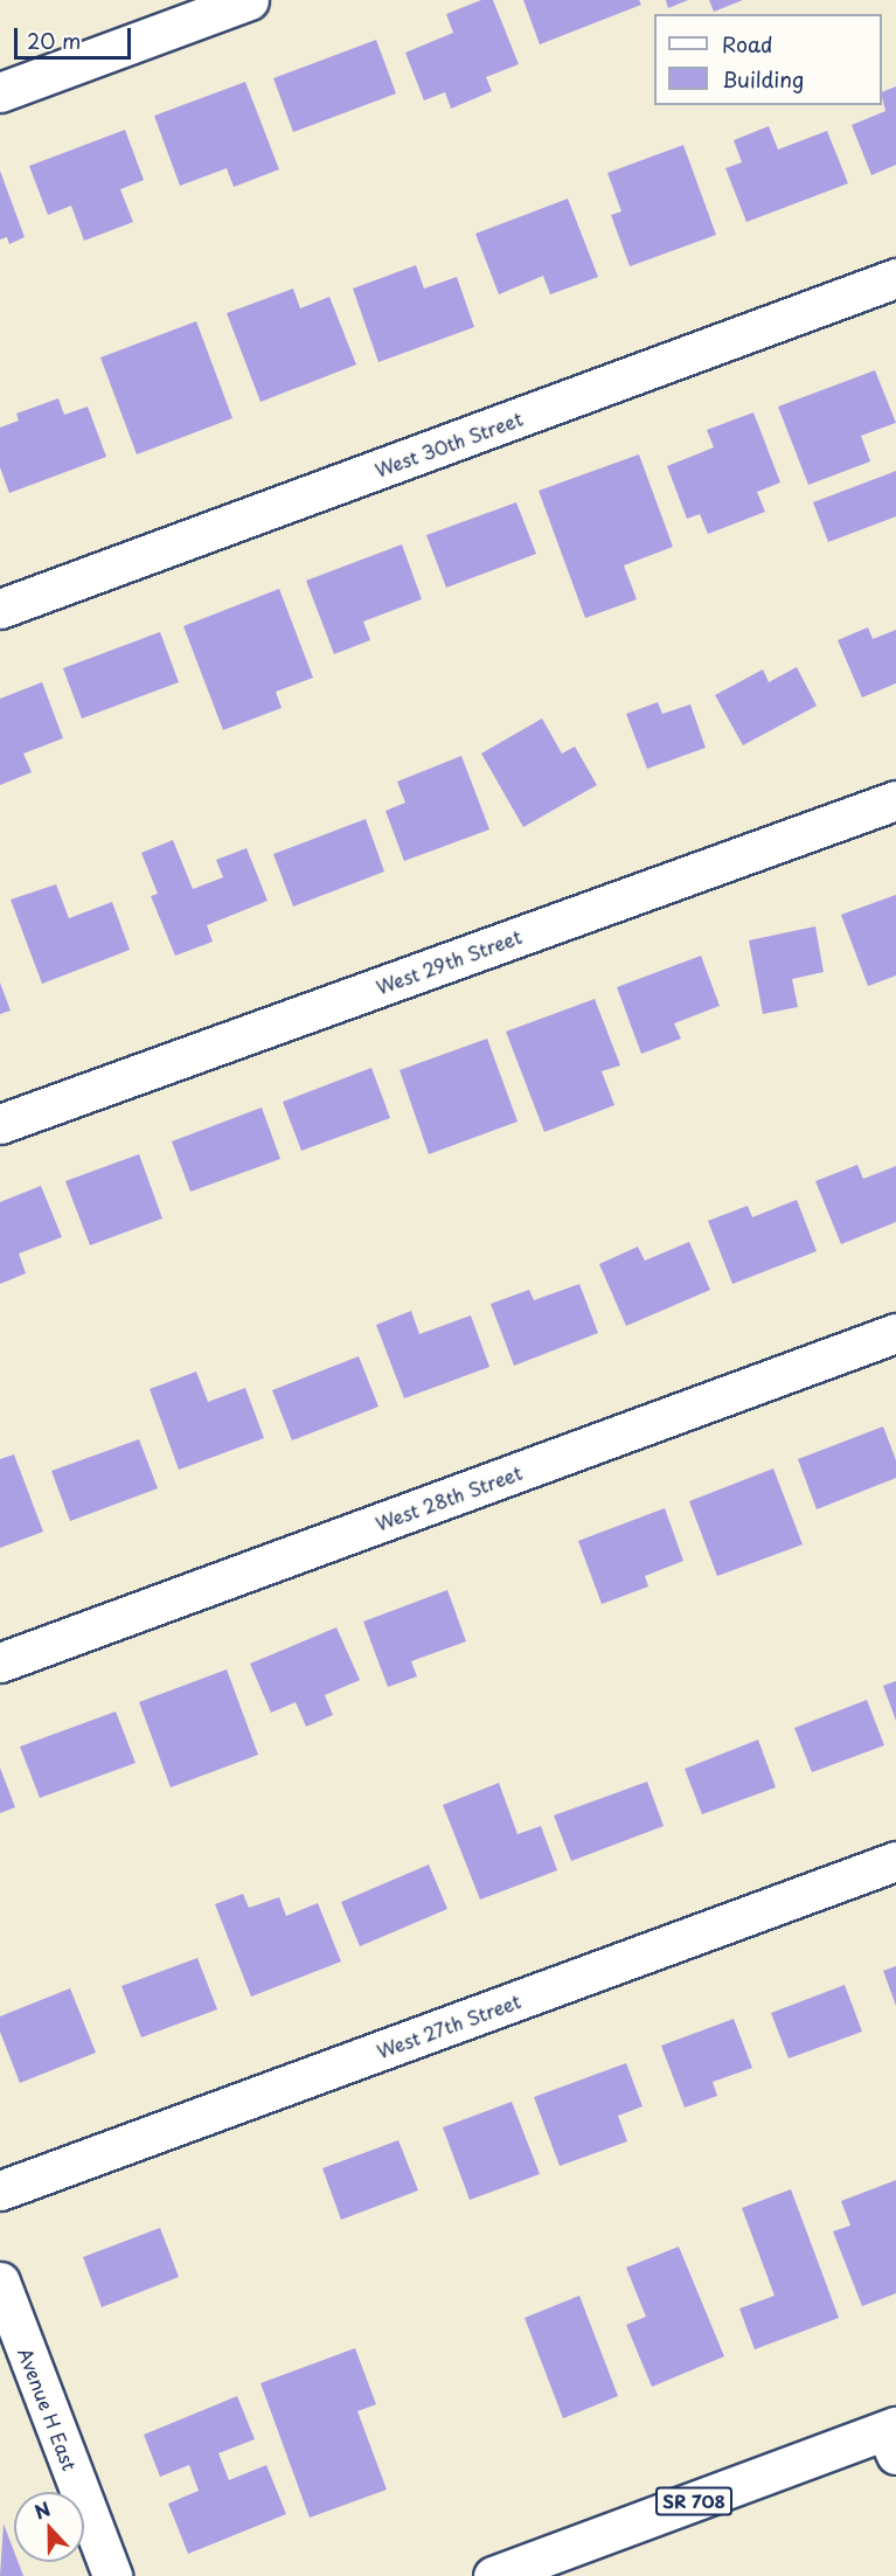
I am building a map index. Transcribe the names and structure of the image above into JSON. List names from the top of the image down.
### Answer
{
  "streets": {
    "street": [
      "West 30th Street",
      "West 29th Street",
      "West 28th Street",
      "West 27th Street",
      "Avenue H East",
      "SR 708"
    ]
  },
  "legend": ["Road", "Building"],
  "scale_bar": "20 m",
  "north": "top"
}
